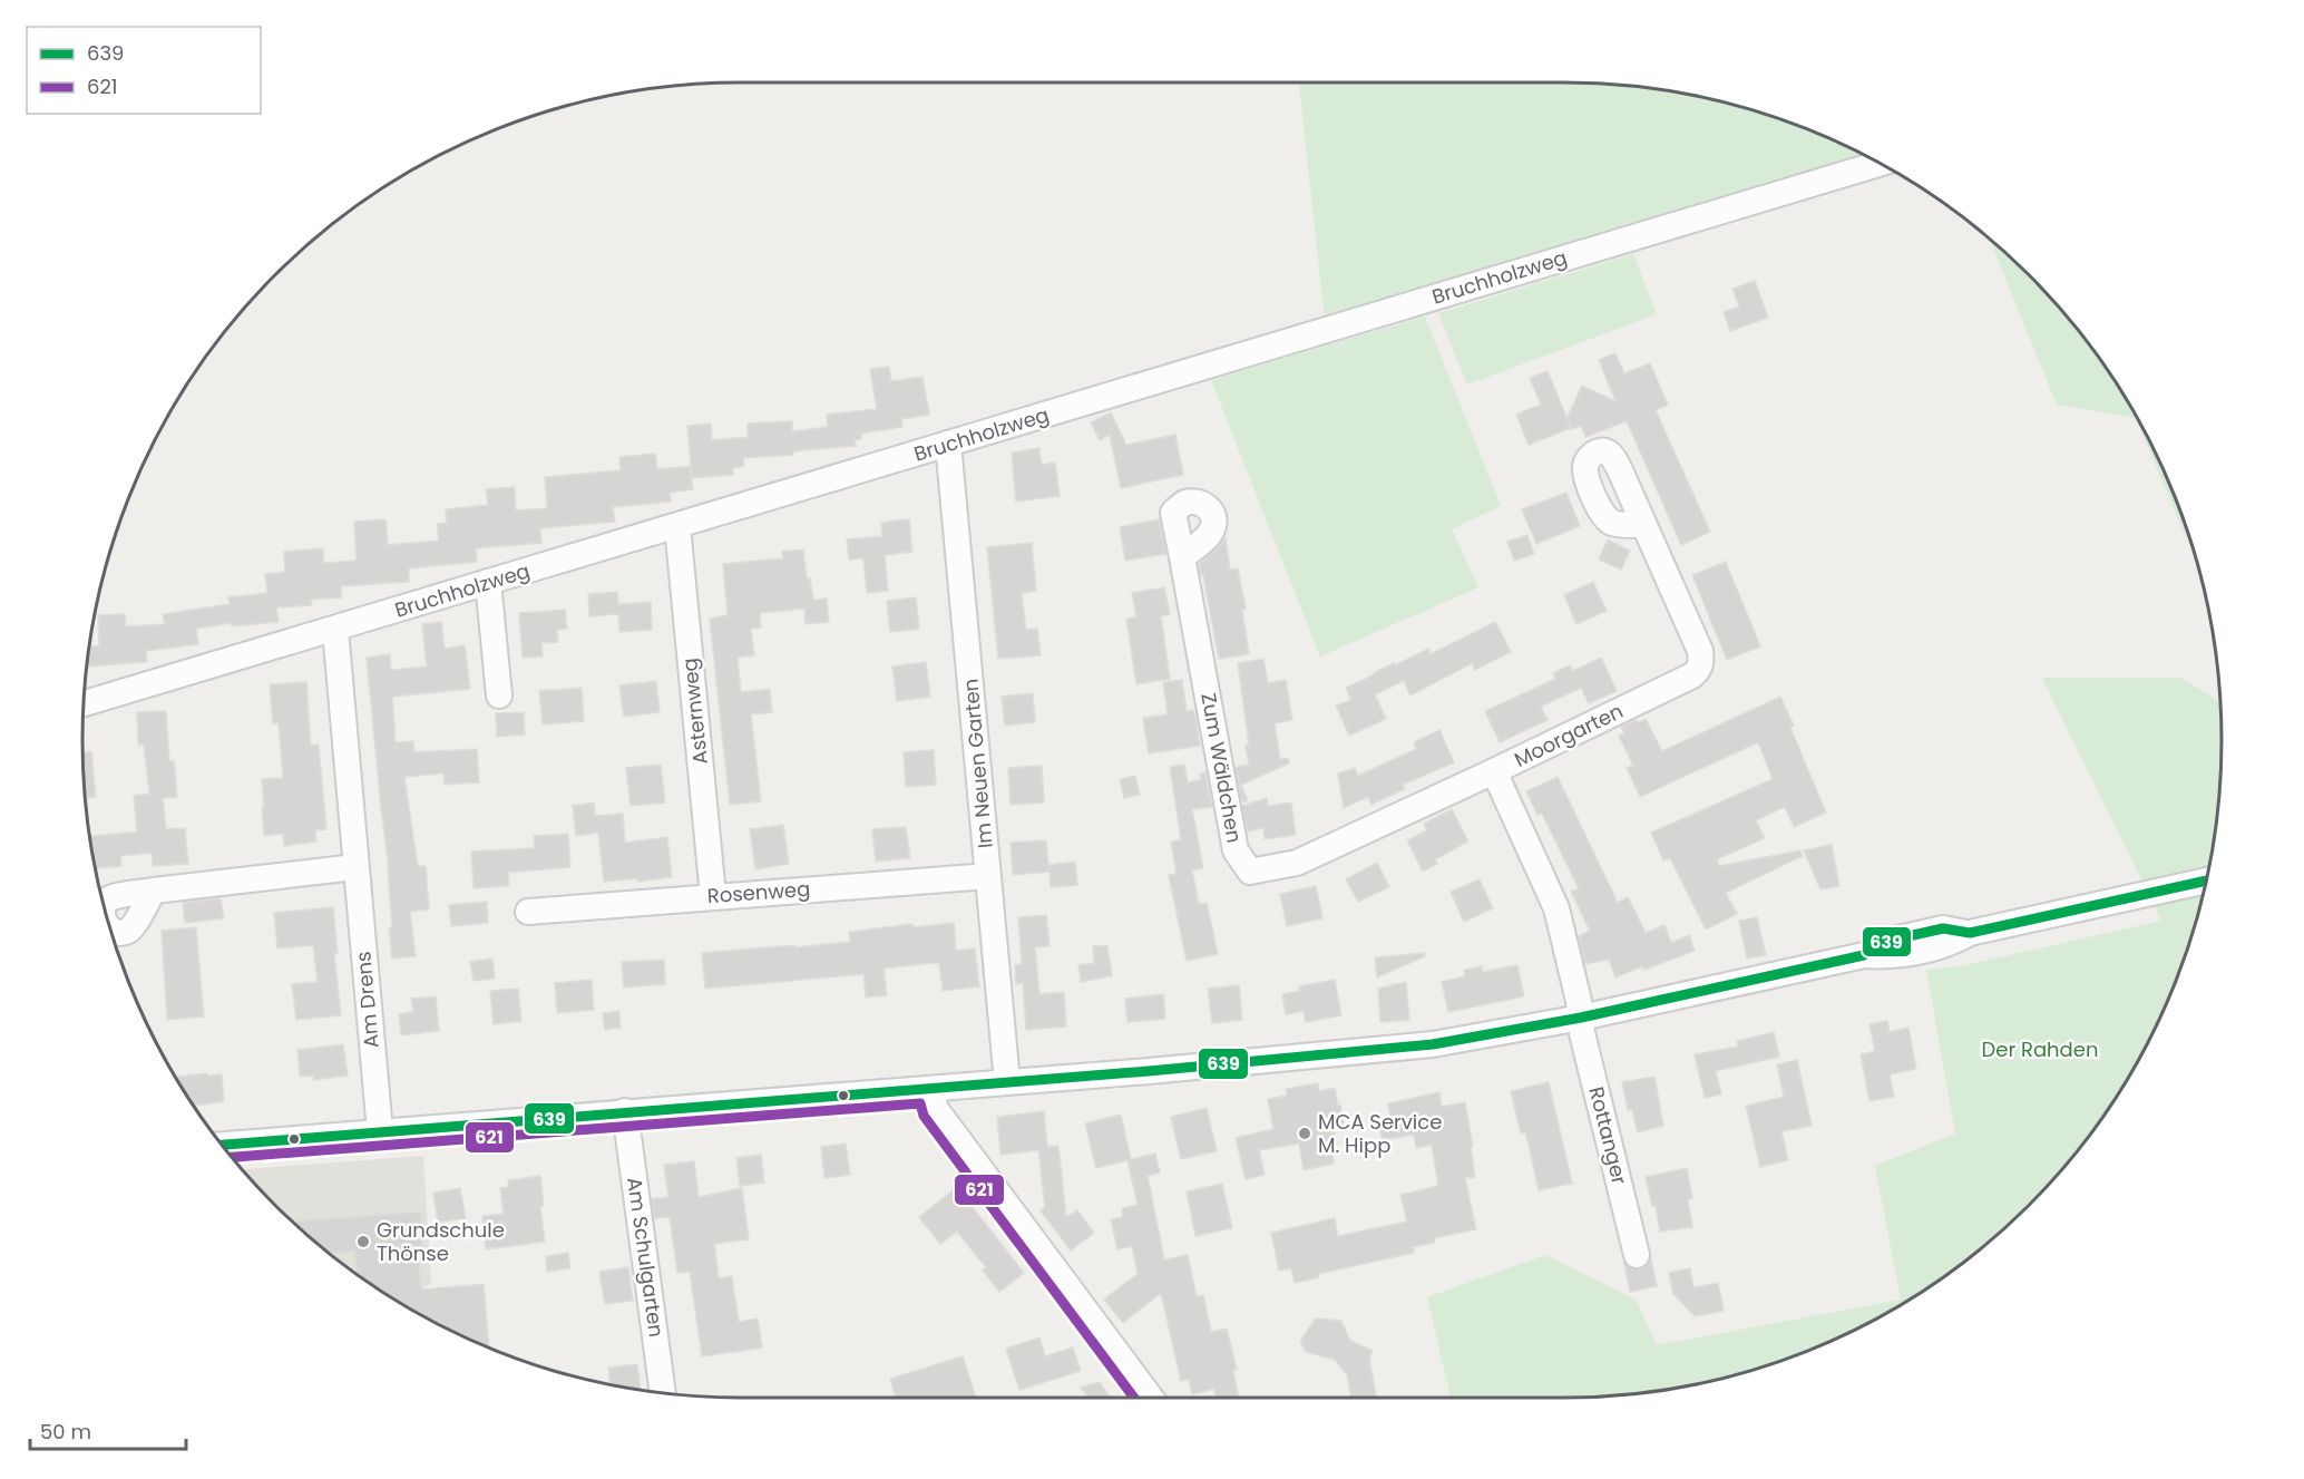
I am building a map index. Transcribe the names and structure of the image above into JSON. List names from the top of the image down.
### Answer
{
  "streets": {
    "street": [
      "Bruchholzweg",
      "Asternweg",
      "Moorgarten",
      "Im Neuen Garten",
      "Zum Wäldchen",
      "Rosenweg",
      "Am Drens",
      "Rottanger",
      "Am Schulgarten"
    ]
  },
  "crossings": [
    ["Bruchholzweg", "Asternweg"],
    ["Bruchholzweg", "Im Neuen Garten"],
    ["Bruchholzweg", "Am Drens"],
    ["Asternweg", "Rosenweg"],
    ["Moorgarten", "Zum Wäldchen"],
    ["Moorgarten", "Rottanger"],
    ["Im Neuen Garten", "Rosenweg"]
  ],
  "parks": ["Der Rahden"],
  "places": ["MCA Service M. Hipp", "Grundschule Thönse"],
  "lines": ["transit line 639", "transit line 621"],
  "legend": ["639", "621"],
  "scale_bar": "50 m"
}
